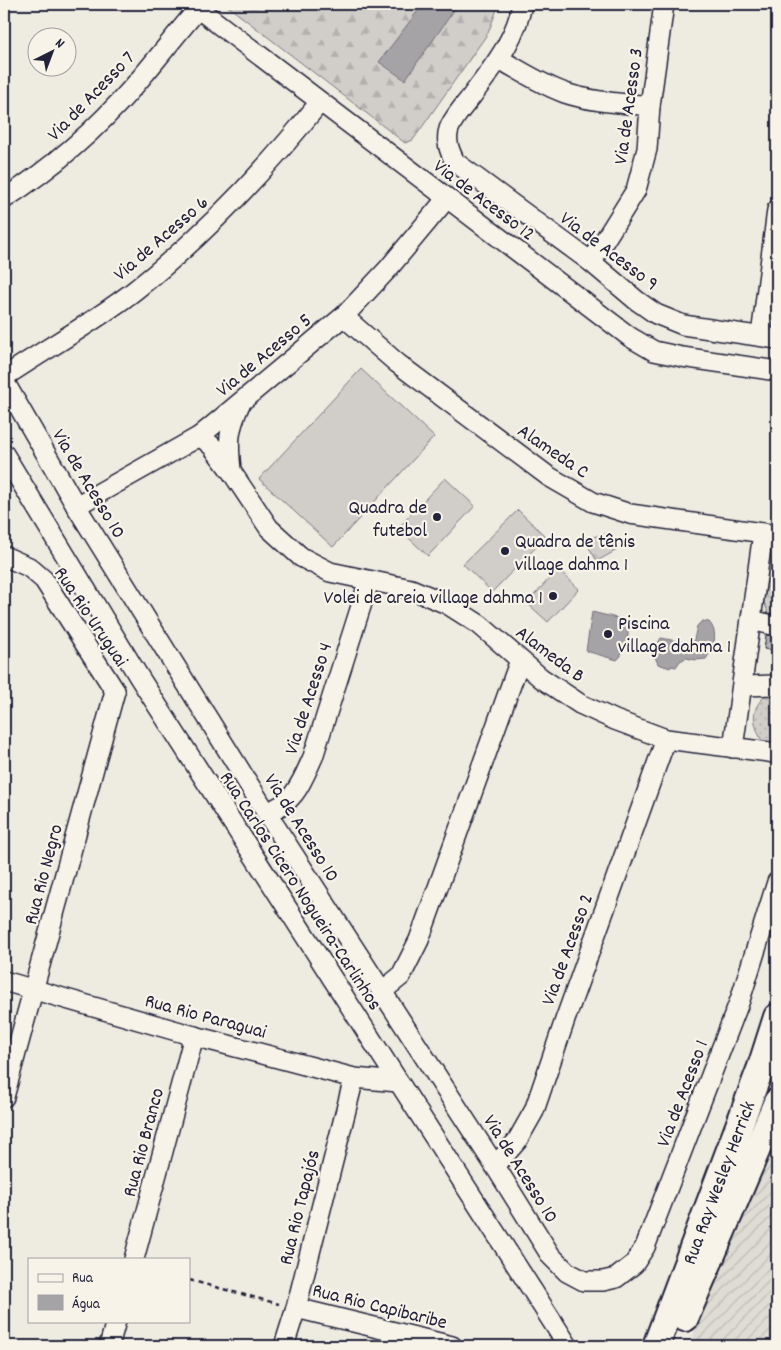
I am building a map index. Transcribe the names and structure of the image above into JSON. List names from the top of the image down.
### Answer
{
  "streets": {
    "street": [
      "Via de Acesso 7",
      "Via de Acesso 3",
      "Via de Acesso 12",
      "Via de Acesso 6",
      "Via de Acesso 9",
      "Via de Acesso 5",
      "Alameda C",
      "Via de Acesso 10",
      "Rua Rio Uruguai",
      "Alameda B",
      "Via de Acesso 4",
      "Rua Rio Negro",
      "Rua Carlos Cicero Nogueira-Carlinhos",
      "Via de Acesso 2",
      "Rua Rio Paraguai",
      "Via de Acesso 1",
      "Rua Rio Branco",
      "Rua Ray Wesley Herrick",
      "Rua Rio Tapajós",
      "Rua Rio Capibaribe"
    ]
  },
  "crossings": [
    ["Via de Acesso 7", "Via de Acesso 12"],
    ["Via de Acesso 3", "Via de Acesso 9"],
    ["Via de Acesso 12", "Via de Acesso 6"],
    ["Via de Acesso 12", "Via de Acesso 5"],
    ["Via de Acesso 6", "Via de Acesso 10"],
    ["Via de Acesso 5", "Alameda C"],
    ["Via de Acesso 5", "Via de Acesso 10"],
    ["Via de Acesso 5", "Alameda B"],
    ["Via de Acesso 10", "Via de Acesso 4"],
    ["Via de Acesso 10", "Via de Acesso 2"],
    ["Via de Acesso 10", "Via de Acesso 1"],
    ["Rua Rio Uruguai", "Rua Rio Negro"],
    ["Alameda B", "Via de Acesso 4"],
    ["Alameda B", "Via de Acesso 2"],
    ["Rua Rio Negro", "Rua Rio Paraguai"],
    ["Rua Carlos Cicero Nogueira-Carlinhos", "Rua Rio Paraguai"],
    ["Rua Rio Paraguai", "Rua Rio Branco"],
    ["Rua Rio Paraguai", "Rua Rio Tapajós"],
    ["Rua Rio Tapajós", "Rua Rio Capibaribe"]
  ],
  "places": [
    "Quadra de futebol",
    "Quadra de tênis village dahma 1",
    "Volei de areia village dahma 1",
    "Piscina village dahma 1"
  ],
  "legend": ["Rua", "Água"],
  "north": "top right"
}
